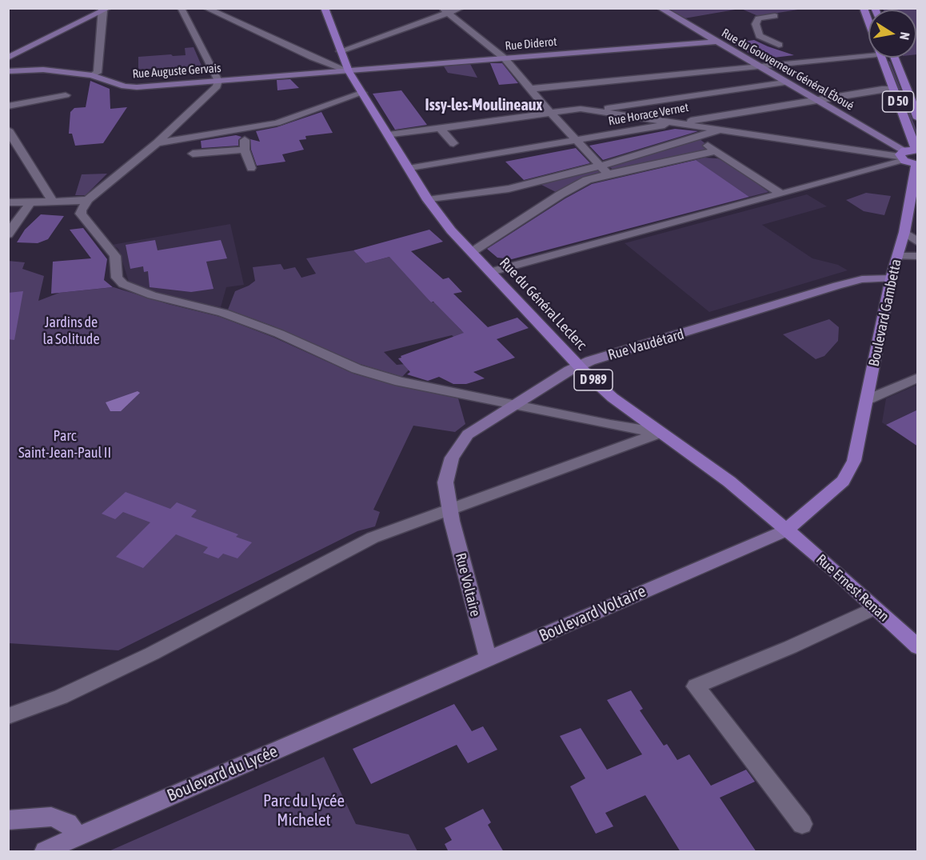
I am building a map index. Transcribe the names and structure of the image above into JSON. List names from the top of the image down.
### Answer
{
  "streets": {
    "main road": [
      "Rue Diderot",
      "Rue du Gouverneur Général Éboué",
      "Rue Auguste Gervais",
      "D 50",
      "Rue du Général Leclerc",
      "Boulevard Gambetta",
      "Rue Vaudétard",
      "D 989",
      "Rue Voltaire",
      "Rue Ernest Renan",
      "Boulevard Voltaire",
      "Boulevard du Lycée"
    ],
    "street": ["Rue Horace Vernet"]
  },
  "crossings": [
    ["Rue Diderot", "Rue du Gouverneur Général Éboué"],
    ["Rue Diderot", "Rue Auguste Gervais"],
    ["Rue Diderot", "Rue du Général Leclerc"],
    ["Rue Diderot", "D 989"],
    ["Rue du Gouverneur Général Éboué", "Rue Horace Vernet"],
    ["Rue Auguste Gervais", "Rue du Général Leclerc"],
    ["Rue Auguste Gervais", "D 989"],
    ["D 50", "Rue Horace Vernet"],
    ["Rue Horace Vernet", "Rue du Général Leclerc"],
    ["Rue du Général Leclerc", "Boulevard Gambetta"],
    ["Rue du Général Leclerc", "Rue Vaudétard"],
    ["Rue du Général Leclerc", "D 989"],
    ["Rue du Général Leclerc", "Rue Ernest Renan"],
    ["Rue du Général Leclerc", "Boulevard Voltaire"],
    ["Boulevard Gambetta", "Rue Vaudétard"],
    ["Boulevard Gambetta", "Rue Ernest Renan"],
    ["Boulevard Gambetta", "Boulevard Voltaire"],
    ["Rue Vaudétard", "Rue Voltaire"],
    ["Rue Voltaire", "Boulevard Voltaire"],
    ["Rue Ernest Renan", "Boulevard Voltaire"],
    ["Boulevard Voltaire", "Boulevard du Lycée"]
  ],
  "districts": ["Issy-les-Moulineaux"],
  "parks": ["Jardins de la Solitude", "Parc Saint-Jean-Paul II", "Parc du Lycée Michelet"],
  "north": "right"
}
